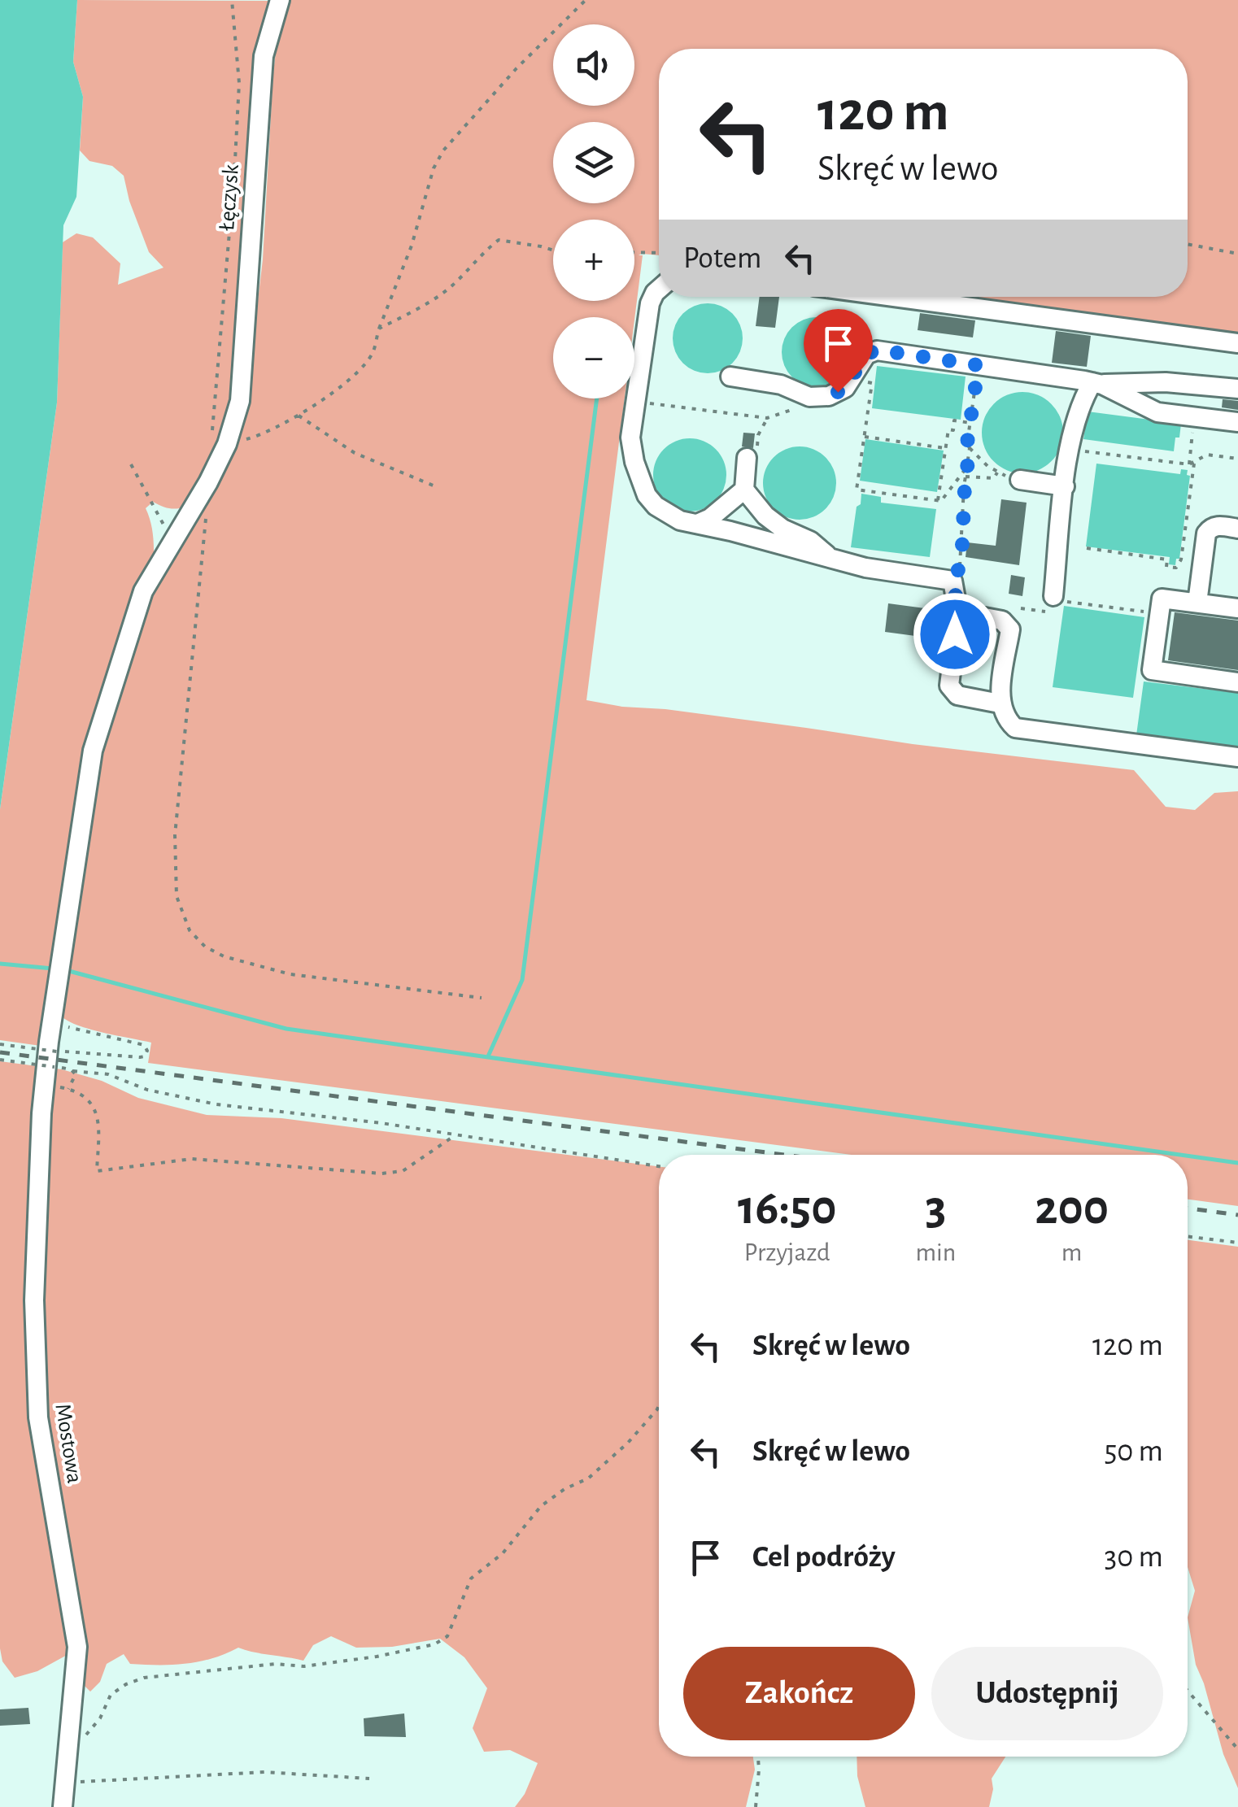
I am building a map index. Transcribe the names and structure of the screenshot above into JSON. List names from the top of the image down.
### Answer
{
  "streets": {
    "street": ["Łęczysk", "Mostowa"]
  },
  "crossings": [
    ["Łęczysk", "Mostowa"]
  ],
  "page": {
    "map_buttons": ["+", "−"],
    "turn": ["120 m", "Skręć w lewo"],
    "then": "Potem",
    "eta": [
      "16:50",
      "Przyjazd",
      "3",
      "min",
      "200",
      "m"
    ],
    "list": [
      {
        "name": "Skręć w lewo",
        "value": "120 m"
      },
      {
        "name": "Skręć w lewo",
        "value": "50 m"
      },
      {
        "name": "Cel podróży",
        "value": "30 m"
      }
    ],
    "buttons": ["Zakończ", "Udostępnij"]
  }
}
